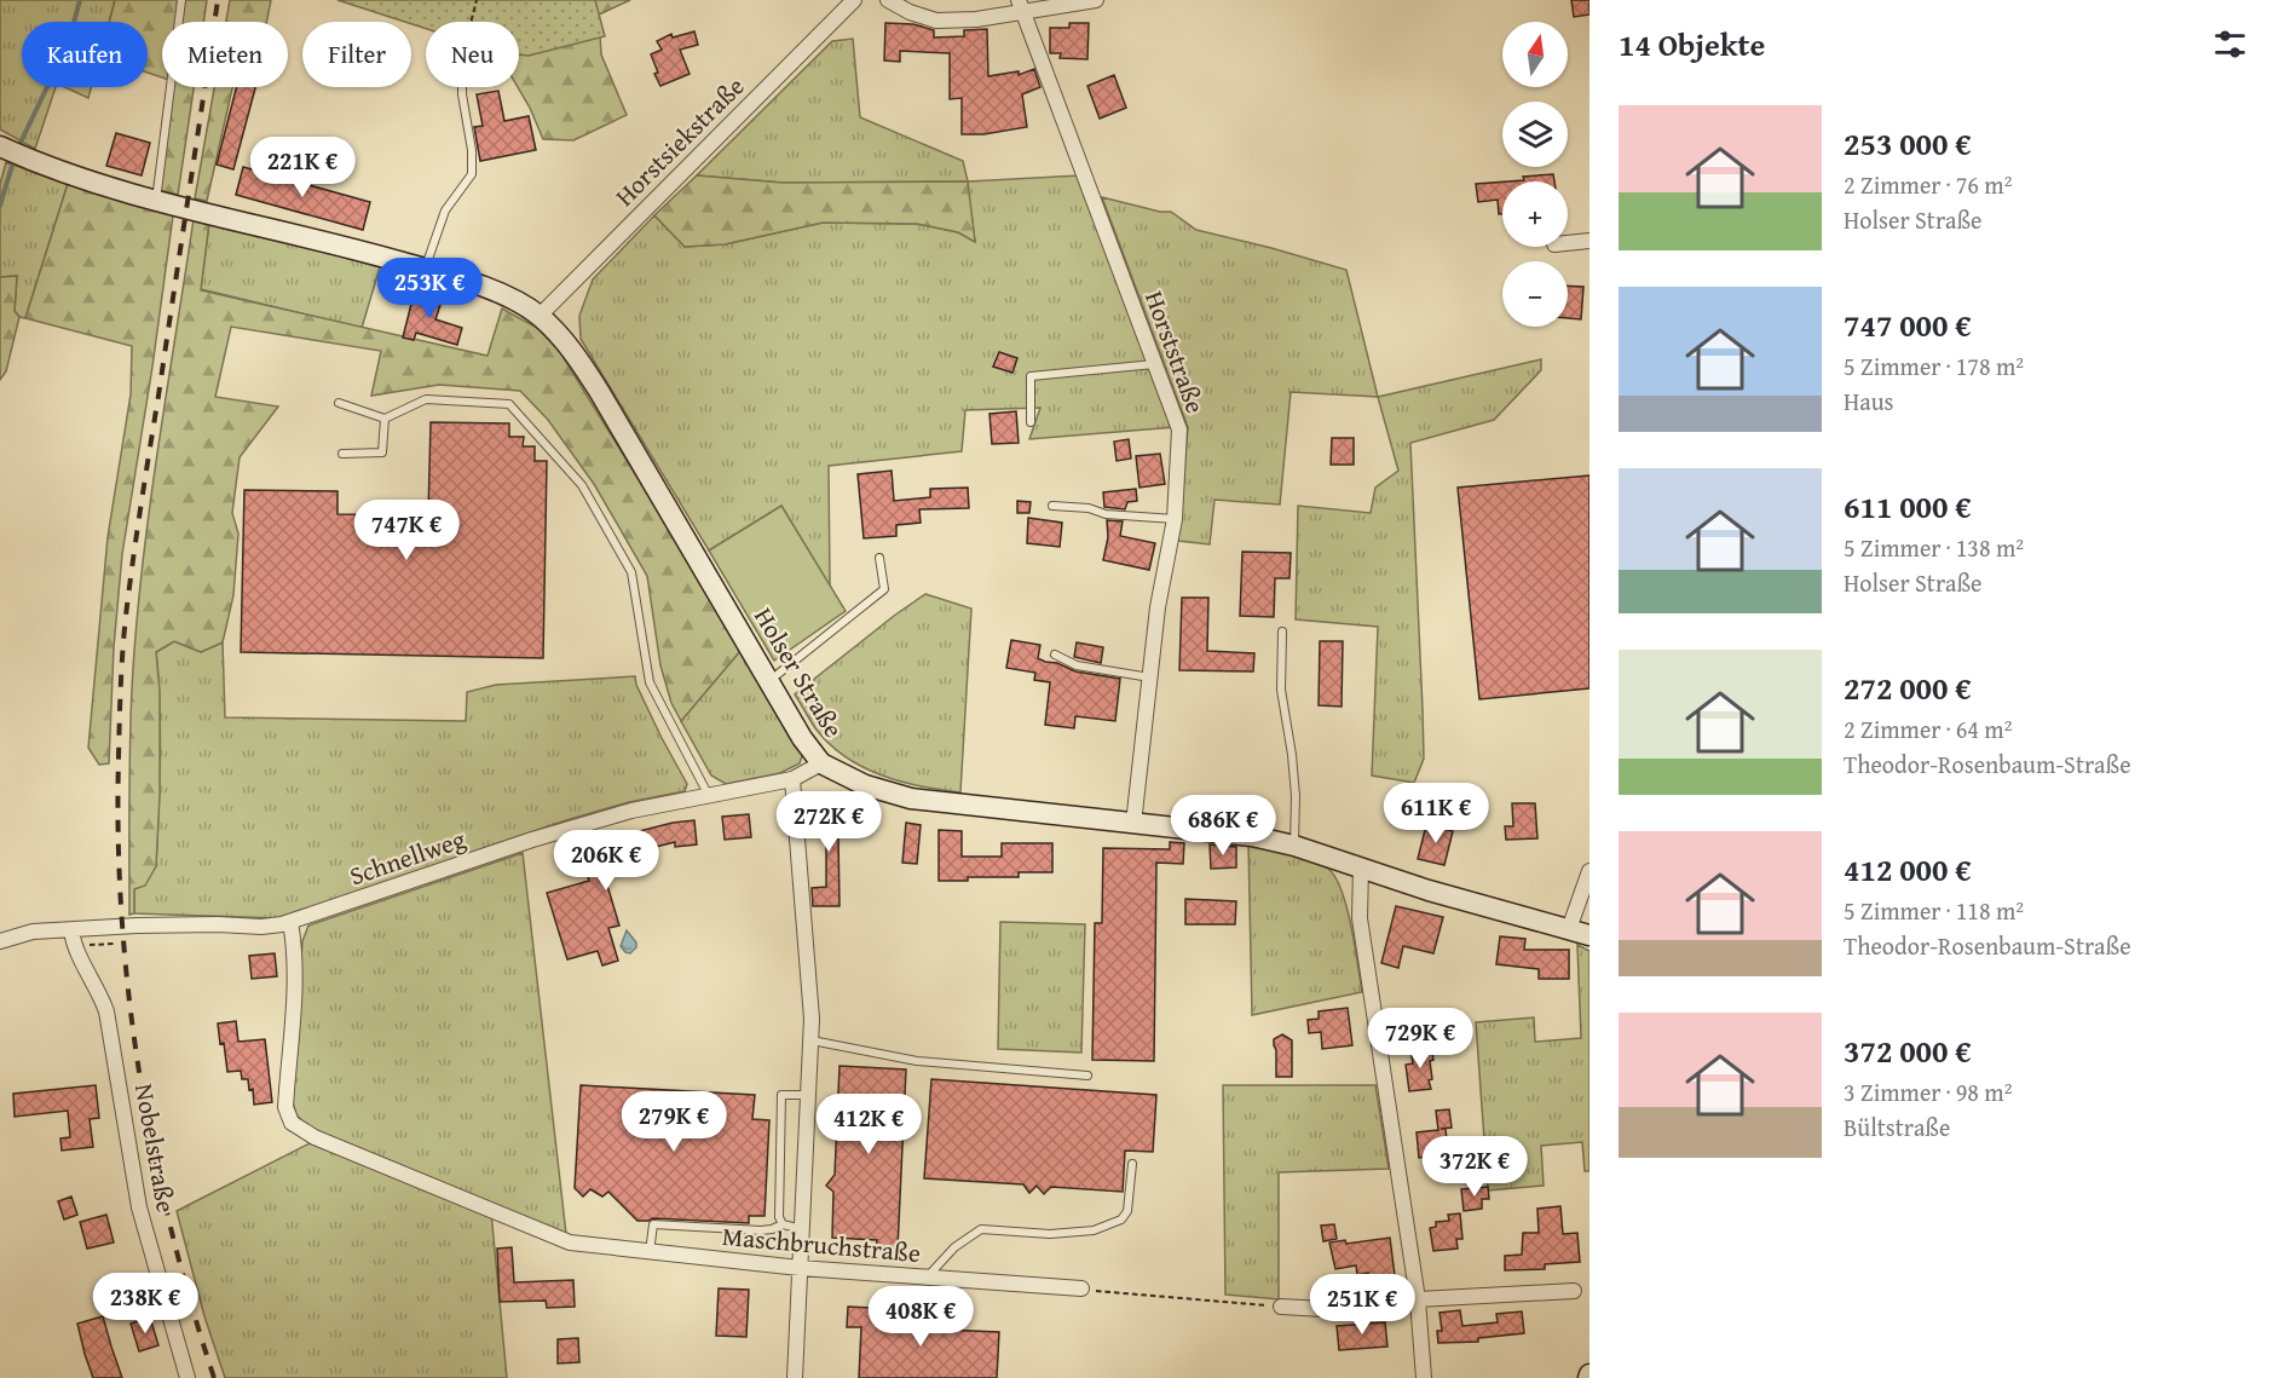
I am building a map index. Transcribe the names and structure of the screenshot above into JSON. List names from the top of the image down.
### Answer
{
  "streets": {
    "main road": ["Holser Straße"],
    "street": [
      "Horstsiekstraße",
      "Horststraße",
      "Schnellweg",
      "Nobelstraße",
      "Maschbruchstraße"
    ]
  },
  "crossings": [
    ["Horstsiekstraße", "Holser Straße"],
    ["Horststraße", "Holser Straße"],
    ["Holser Straße", "Schnellweg"],
    ["Schnellweg", "Nobelstraße"],
    ["Schnellweg", "Maschbruchstraße"]
  ],
  "north": "top",
  "page": {
    "heading": "14 Objekte",
    "map_buttons": ["+", "−"],
    "chip": [
      "Kaufen",
      "Mieten",
      "Filter",
      "Neu"
    ],
    "list": [
      {
        "name": "253 000 €",
        "note": "2 Zimmer · 76 m² · Holser Straße"
      },
      {
        "name": "747 000 €",
        "note": "5 Zimmer · 178 m² · Haus"
      },
      {
        "name": "611 000 €",
        "note": "5 Zimmer · 138 m² · Holser Straße"
      },
      {
        "name": "272 000 €",
        "note": "2 Zimmer · 64 m² · Theodor-Rosenbaum-Straße"
      },
      {
        "name": "412 000 €",
        "note": "5 Zimmer · 118 m² · Theodor-Rosenbaum-Straße"
      },
      {
        "name": "372 000 €",
        "note": "3 Zimmer · 98 m² · Bültstraße"
      }
    ],
    "price": [
      "221K €",
      "253K €",
      "747K €",
      "611K €",
      "272K €",
      "686K €",
      "206K €",
      "729K €",
      "279K €",
      "412K €",
      "372K €",
      "238K €",
      "251K €",
      "408K €"
    ]
  }
}
